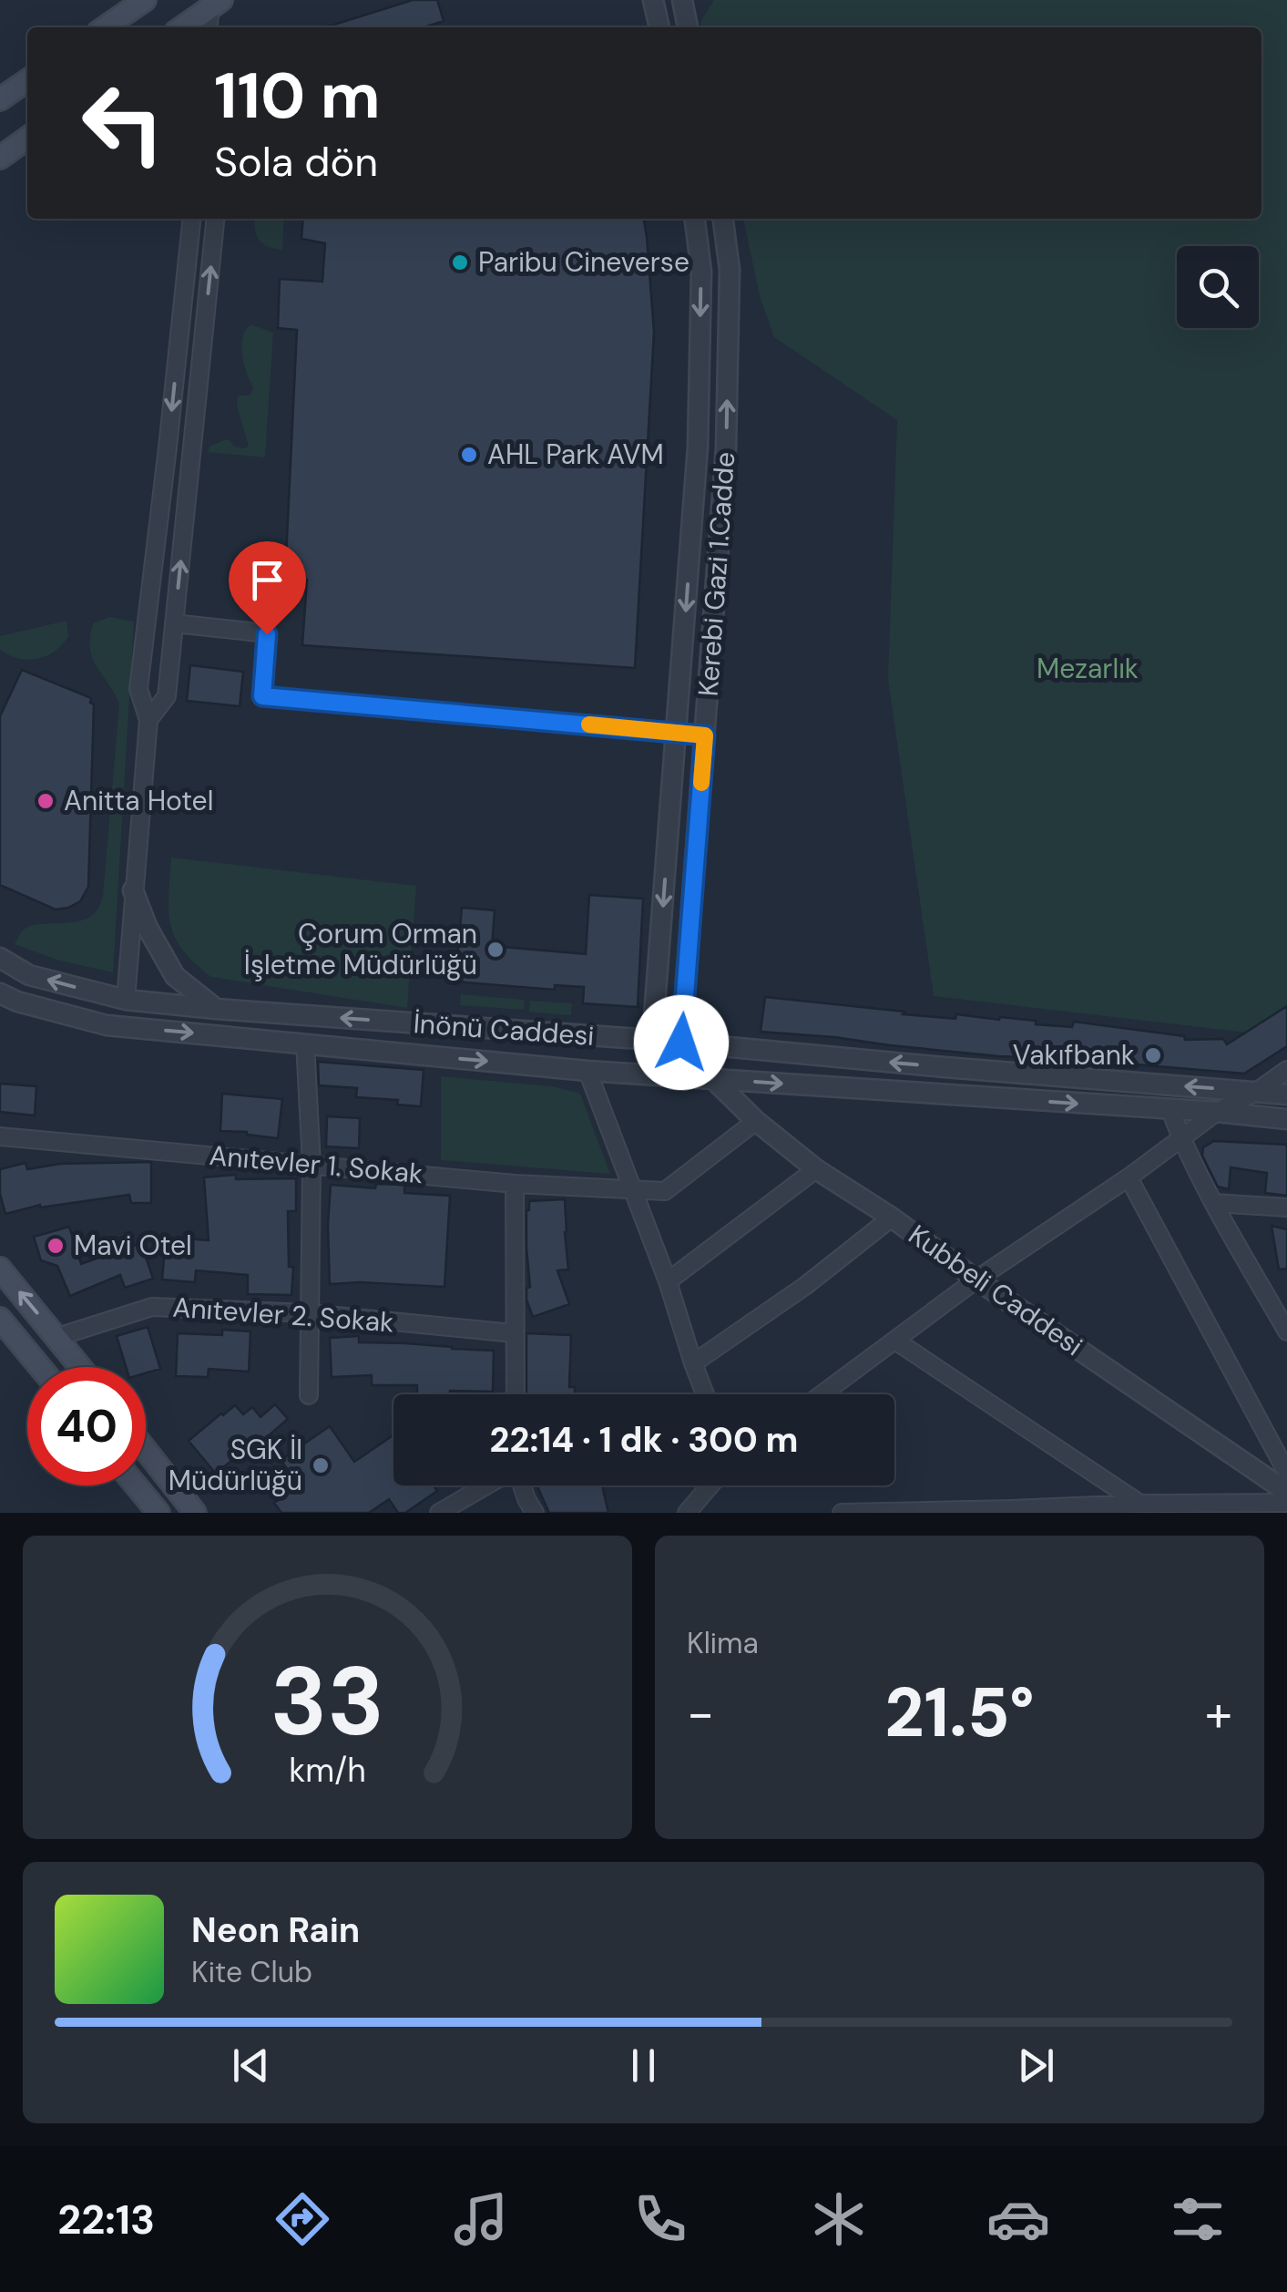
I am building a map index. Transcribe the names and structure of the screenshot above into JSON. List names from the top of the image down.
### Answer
{
  "streets": {
    "street": [
      "Kerebi Gazi 1.Cadde",
      "İnönü Caddesi",
      "Anıtevler 1. Sokak",
      "Kubbeli Caddesi",
      "Anıtevler 2. Sokak"
    ]
  },
  "crossings": [
    ["Kerebi Gazi 1.Cadde", "İnönü Caddesi"],
    ["İnönü Caddesi", "Kubbeli Caddesi"],
    ["Anıtevler 1. Sokak", "Kubbeli Caddesi"]
  ],
  "parks": ["Mezarlık"],
  "places": [
    "Paribu Cineverse",
    "AHL Park AVM",
    "Anitta Hotel",
    "Çorum Orman İşletme Müdürlüğü",
    "Vakıfbank",
    "Mavi Otel",
    "SGK İl Müdürlüğü"
  ],
  "page": {
    "turn": ["110 m", "Sola dön"],
    "limit": "40",
    "trip": "22:14 · 1 dk · 300 m",
    "tile": "Klima",
    "heat": ["−", "21.5°", "+"],
    "song": ["Neon Rain", "Kite Club"],
    "tabs": "22:13",
    "gauge": ["33", "km/h"]
  }
}
